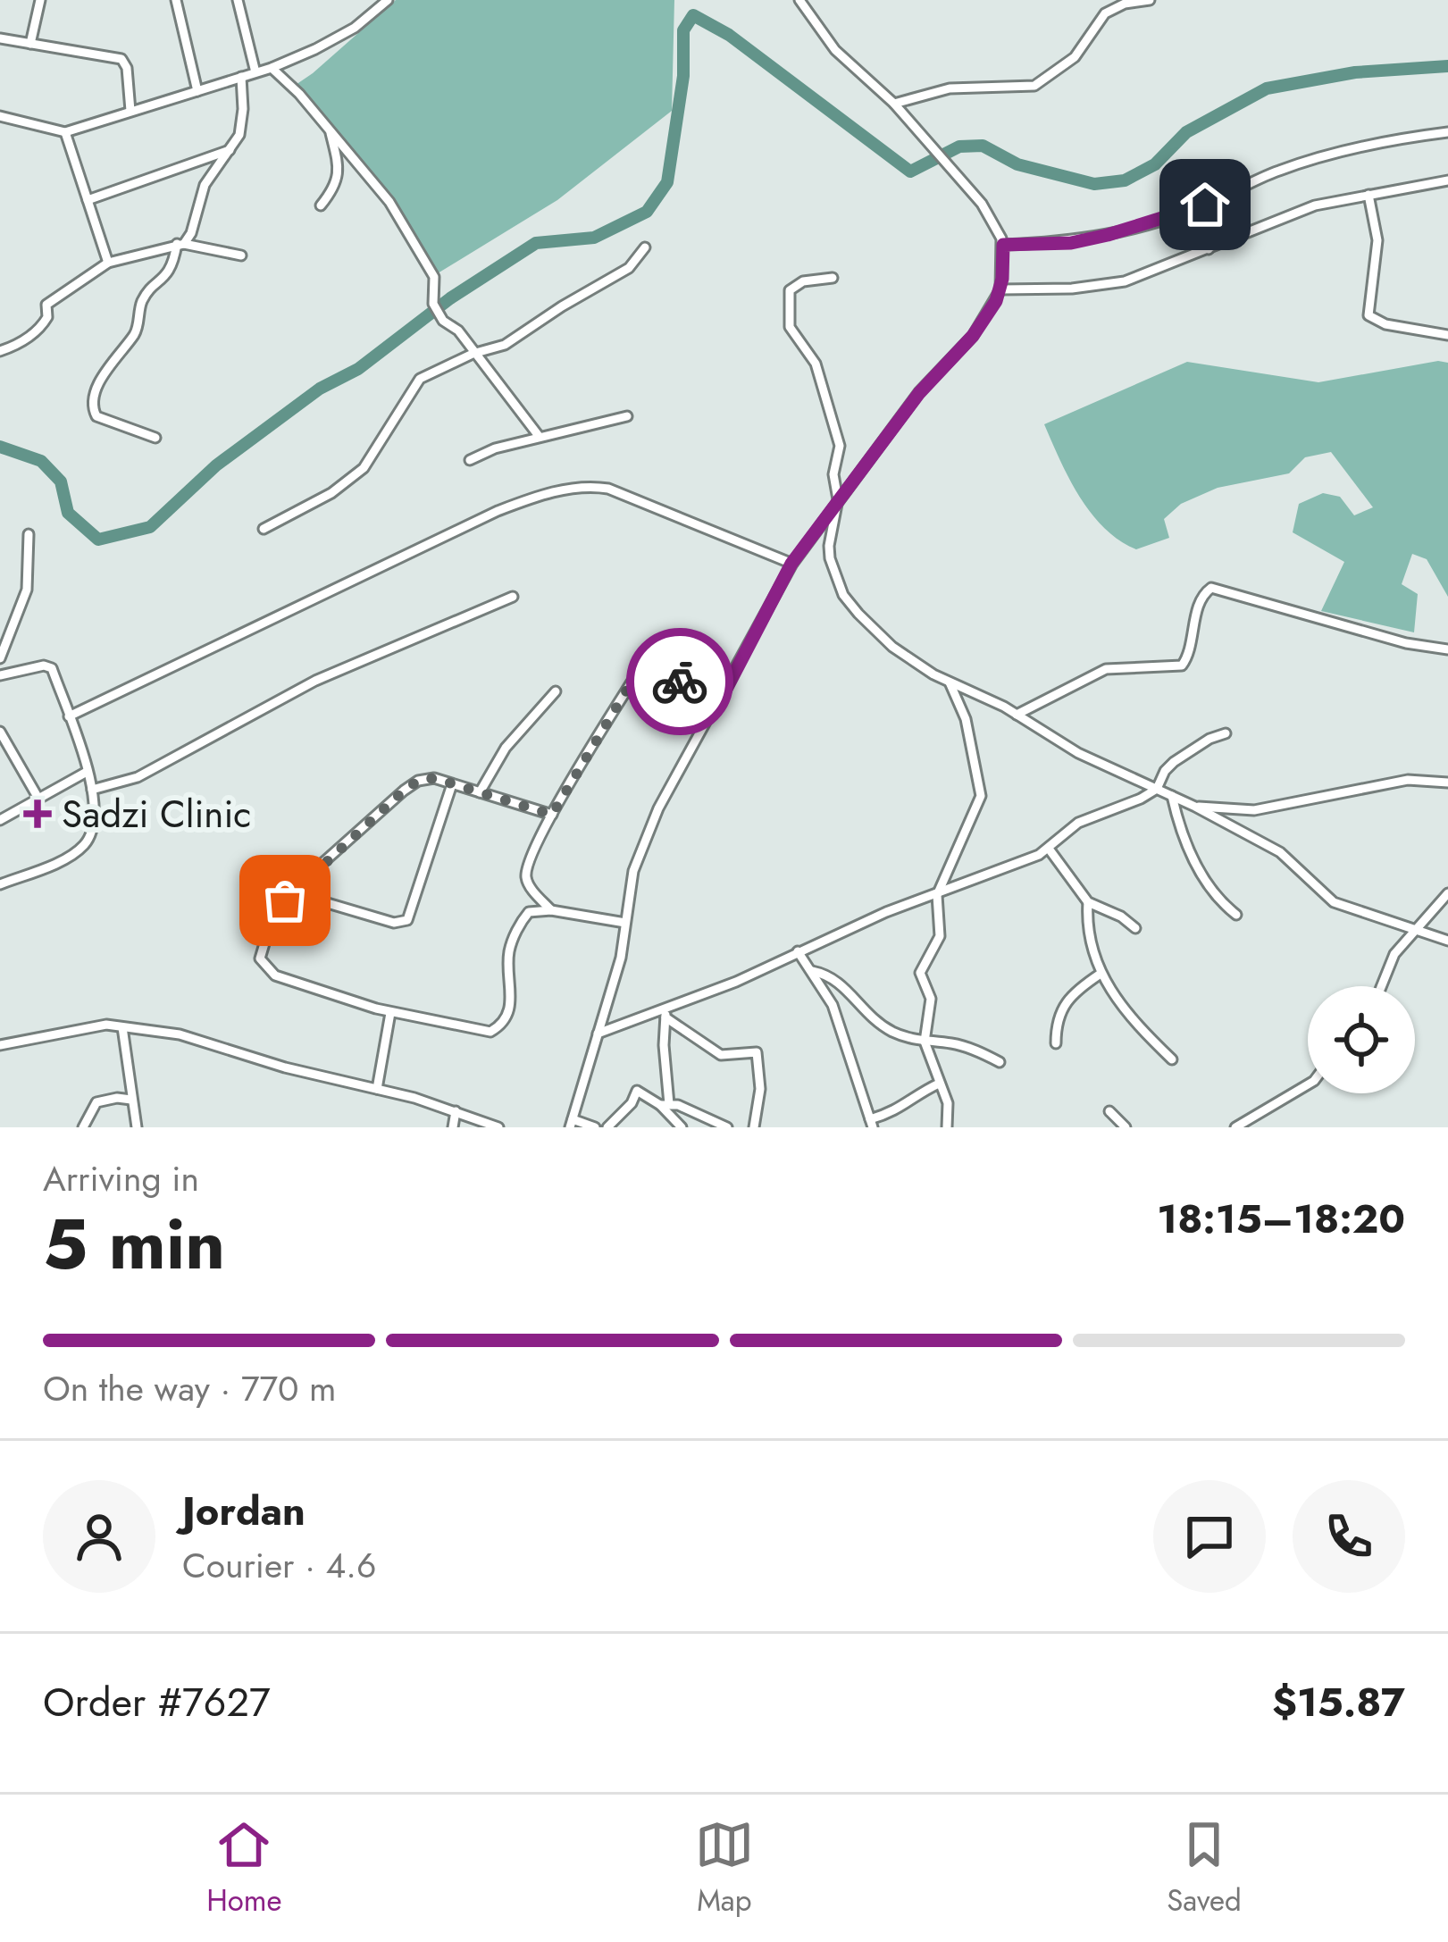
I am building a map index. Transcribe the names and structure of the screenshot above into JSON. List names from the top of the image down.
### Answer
{
  "places": {
    "health": ["Sadzi Clinic"]
  },
  "page": {
    "heading": ["5 min", "Arriving in", "18:15–18:20"],
    "panel": [
      "Jordan",
      "Courier · 4.6",
      "Order #7627",
      "$15.87"
    ],
    "bar": "On the way · 770 m",
    "tabs": ["Home", "Map", "Saved"]
  }
}
